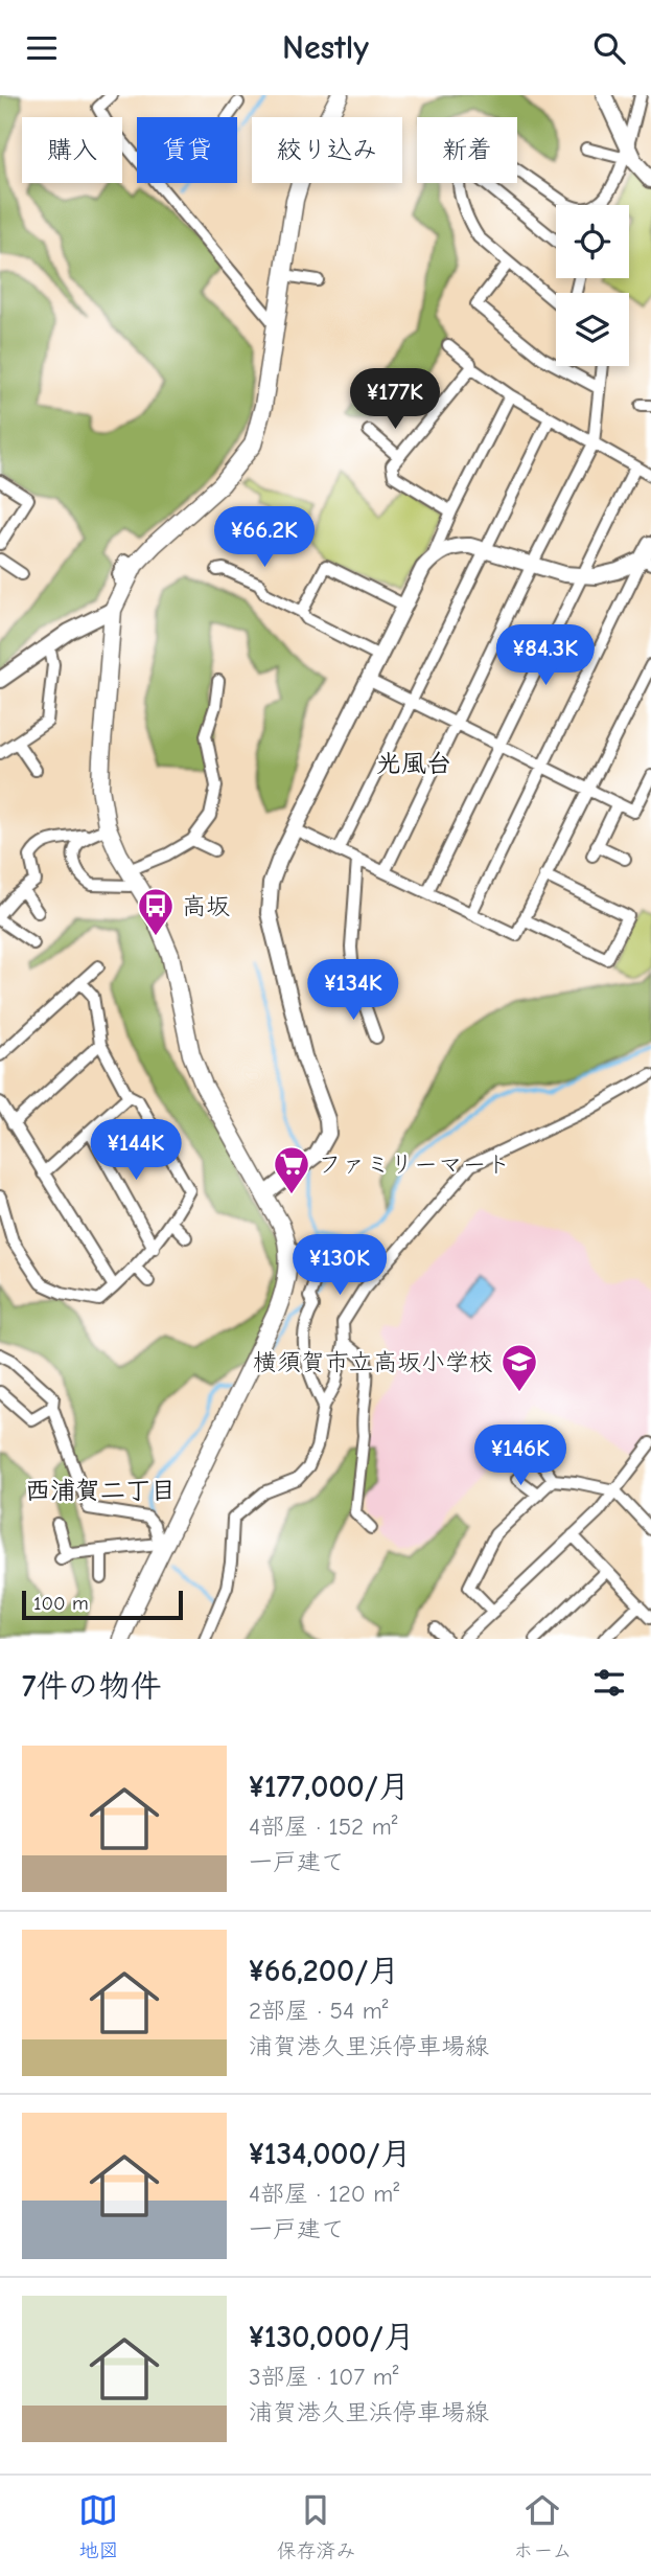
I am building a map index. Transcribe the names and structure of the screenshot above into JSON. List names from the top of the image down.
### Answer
{
  "districts": ["光風台", "西浦賀二丁目"],
  "places": {
    "bus stop": ["高坂"],
    "supermarket": ["ファミリーマート"],
    "school or university": ["横須賀市立高坂小学校"]
  },
  "scale_bar": "100 m",
  "page": {
    "header": "Nestly",
    "chip": [
      "購入",
      "賃貸",
      "絞り込み",
      "新着"
    ],
    "price": [
      "¥177K",
      "¥66.2K",
      "¥84.3K",
      "¥134K",
      "¥144K",
      "¥130K",
      "¥146K"
    ],
    "scale": "100 m",
    "heading": "7件の物件",
    "list": [
      {
        "name": "¥177,000/月",
        "note": "4部屋 · 152 m² · 一戸建て"
      },
      {
        "name": "¥66,200/月",
        "note": "2部屋 · 54 m² · 浦賀港久里浜停車場線"
      },
      {
        "name": "¥134,000/月",
        "note": "4部屋 · 120 m² · 一戸建て"
      },
      {
        "name": "¥130,000/月",
        "note": "3部屋 · 107 m² · 浦賀港久里浜停車場線"
      }
    ],
    "tabs": ["地図", "保存済み", "ホーム"]
  }
}
